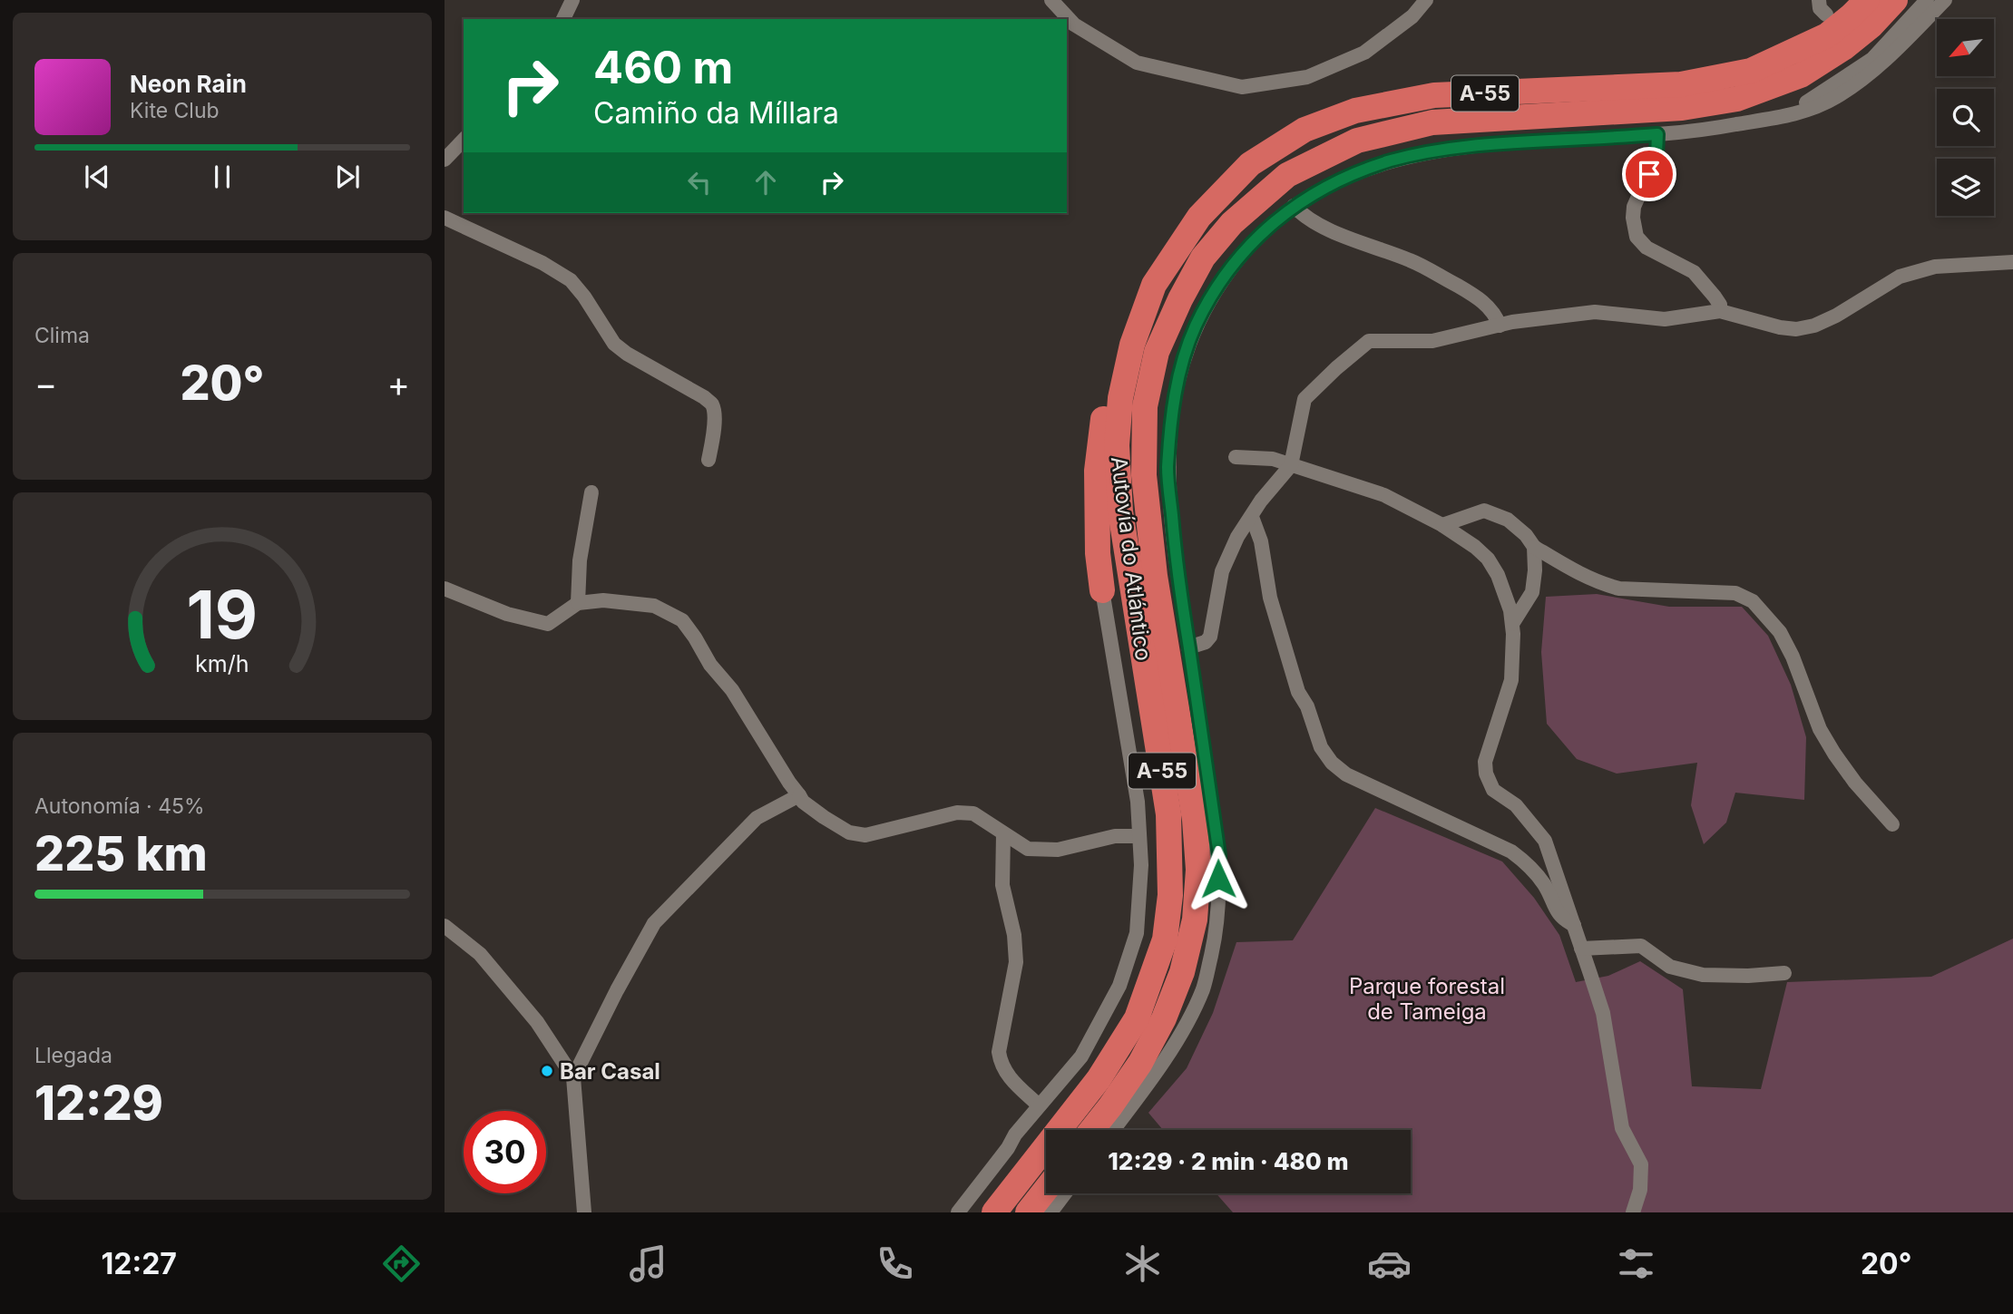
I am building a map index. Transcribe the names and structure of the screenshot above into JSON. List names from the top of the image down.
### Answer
{
  "streets": {
    "highway": ["A-55", "Autovía do Atlántico"]
  },
  "parks": ["Parque forestal de Tameiga"],
  "places": ["Bar Casal"],
  "north": "bottom left",
  "page": {
    "turn": ["460 m", "Camiño da Míllara"],
    "song": ["Neon Rain", "Kite Club"],
    "tile": [
      "Clima",
      ["Autonomía · 45%", "225 km"],
      ["Llegada", "12:29"]
    ],
    "heat": ["−", "20°", "+"],
    "limit": "30",
    "trip": "12:29 · 2 min · 480 m",
    "tabs": ["12:27", "20°"],
    "gauge": ["19", "km/h"]
  }
}
